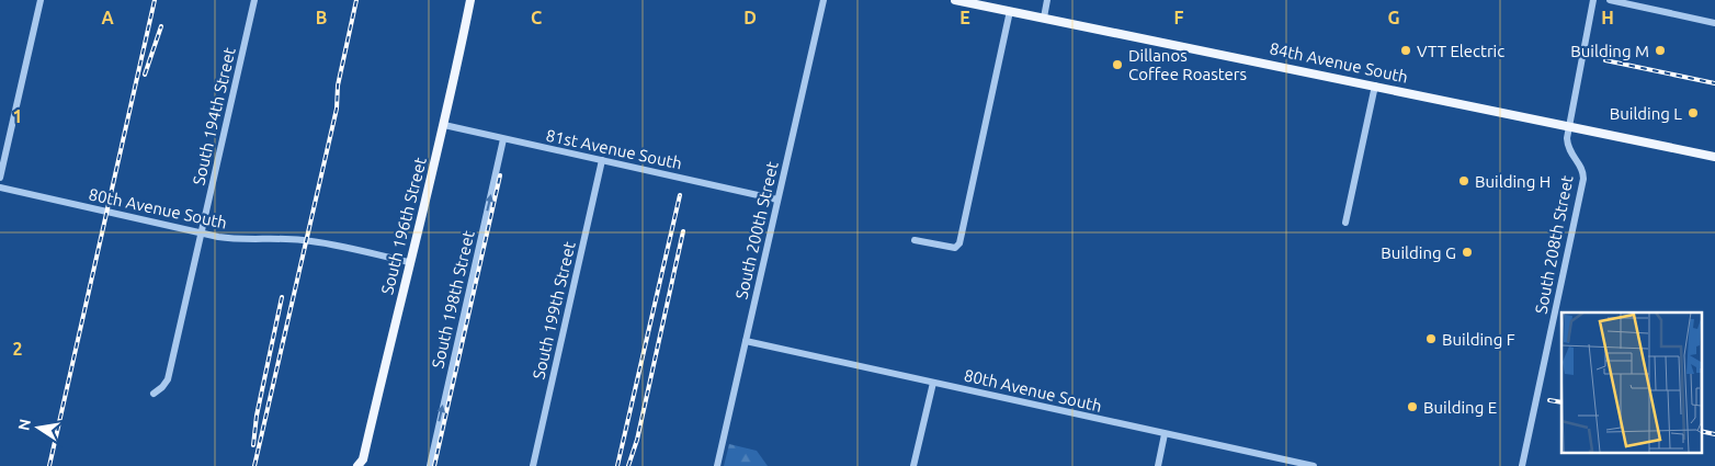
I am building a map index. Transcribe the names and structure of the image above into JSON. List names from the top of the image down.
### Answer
{
  "streets": {
    "main road": ["84th Avenue South", "South 196th Street"],
    "street": [
      "South 194th Street",
      "81st Avenue South",
      "80th Avenue South",
      "South 200th Street",
      "South 208th Street",
      "South 198th Street",
      "South 199th Street"
    ]
  },
  "crossings": [
    ["84th Avenue South", "South 208th Street"],
    ["South 194th Street", "80th Avenue South"],
    ["81st Avenue South", "South 196th Street"],
    ["81st Avenue South", "South 200th Street"],
    ["81st Avenue South", "South 198th Street"],
    ["81st Avenue South", "South 199th Street"],
    ["80th Avenue South", "South 196th Street"],
    ["80th Avenue South", "South 200th Street"]
  ],
  "one_way": ["South 198th Street"],
  "places": [
    "VTT Electric",
    "Building M",
    "Dillanos Coffee Roasters",
    "Building L",
    "Building H",
    "Building G",
    "Building F",
    "Building E"
  ],
  "north": "left",
  "grid": {
    "columns": [
      "A",
      "B",
      "C",
      "D",
      "E",
      "F",
      "G",
      "H"
    ],
    "rows": ["1", "2"]
  }
}
